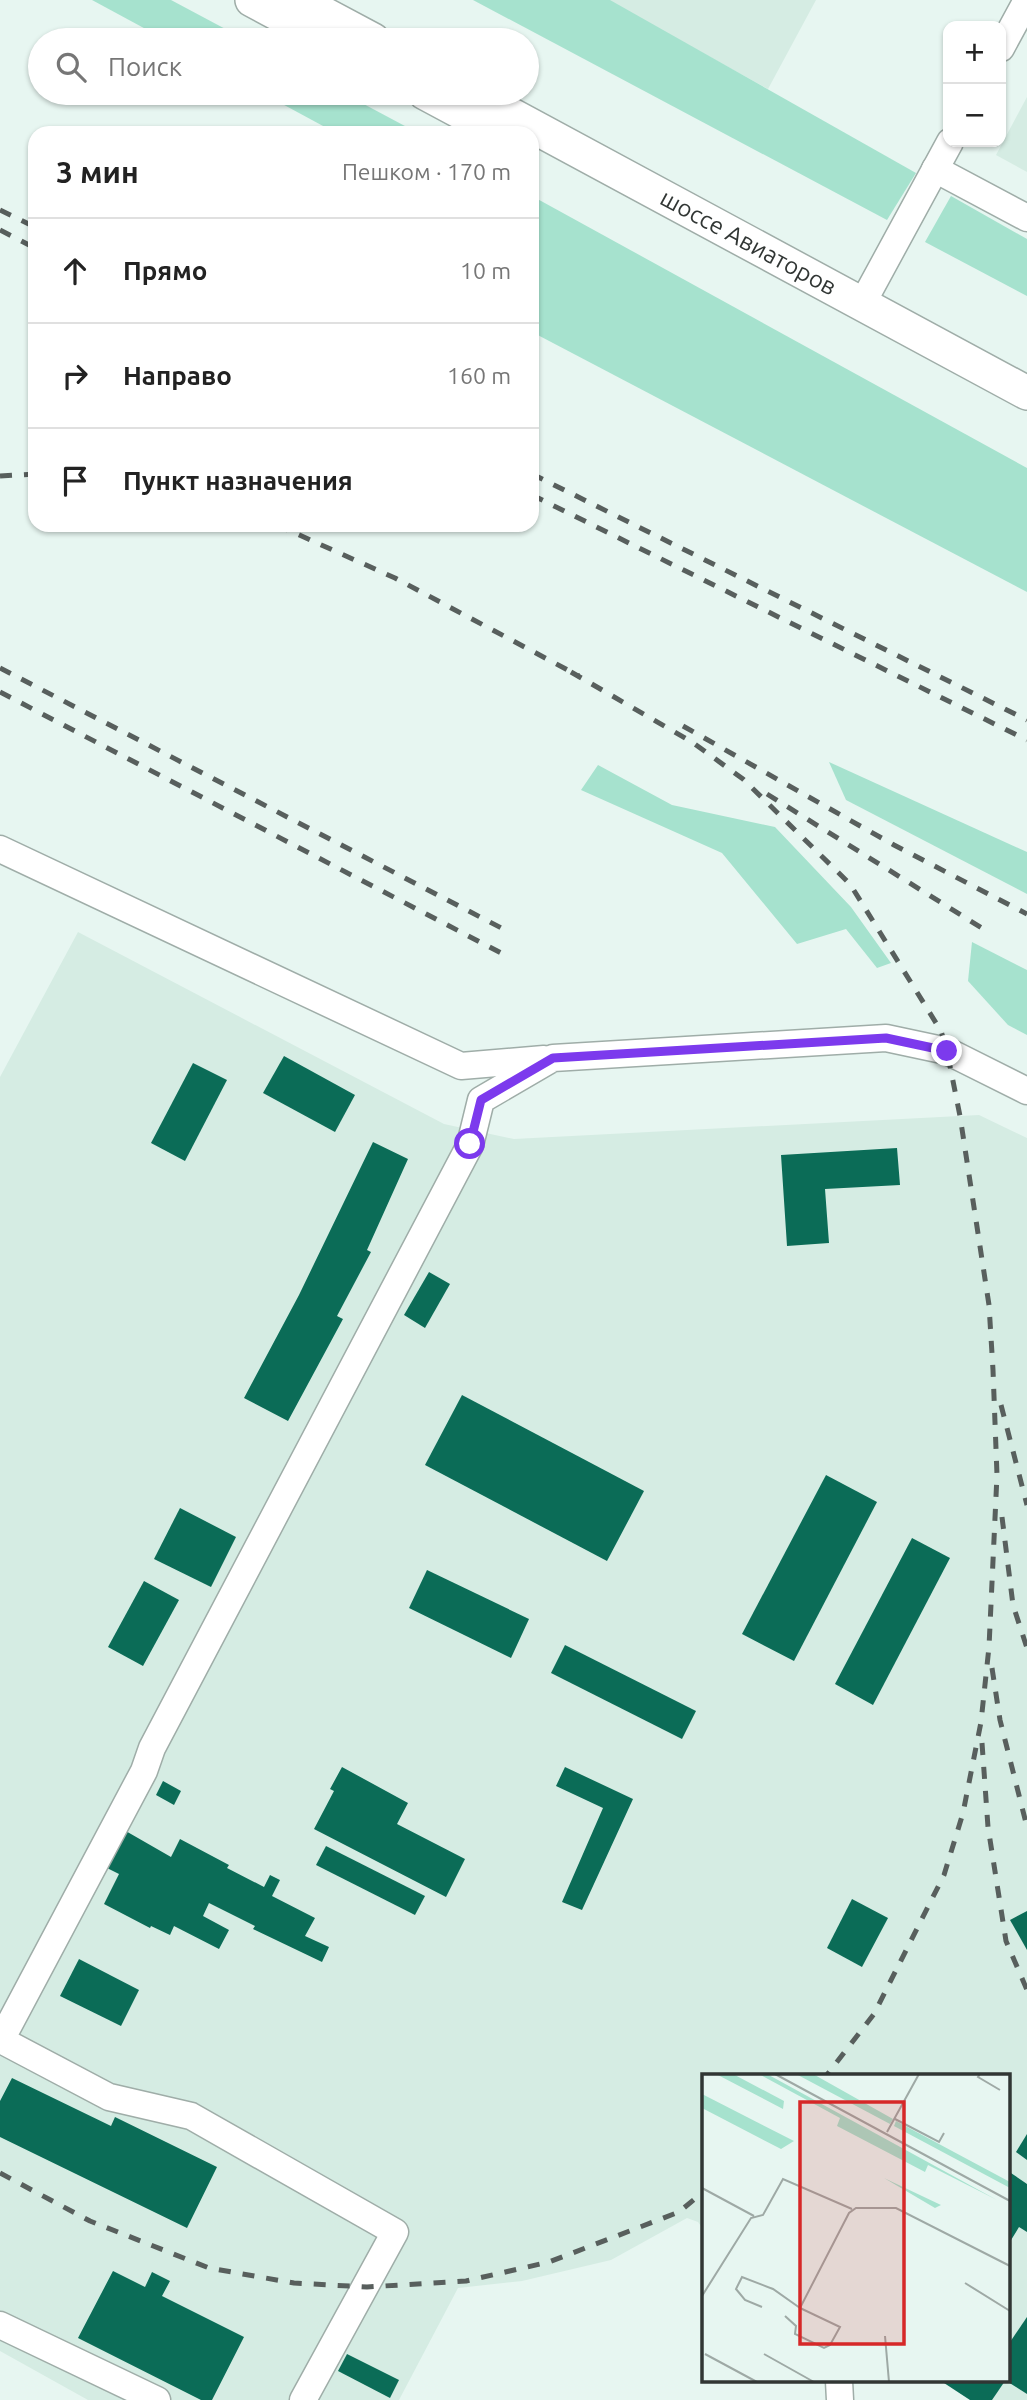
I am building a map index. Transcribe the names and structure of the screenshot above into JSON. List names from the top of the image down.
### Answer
{
  "streets": {
    "main road": ["шоссе Авиаторов"]
  },
  "page": {
    "map_buttons": ["+", "−"],
    "search": "Поиск",
    "heading": ["3 мин", "Пешком · 170 m"],
    "list": [
      ["Прямо", "10 m"],
      ["Направо", "160 m"],
      "Пункт назначения"
    ]
  }
}
